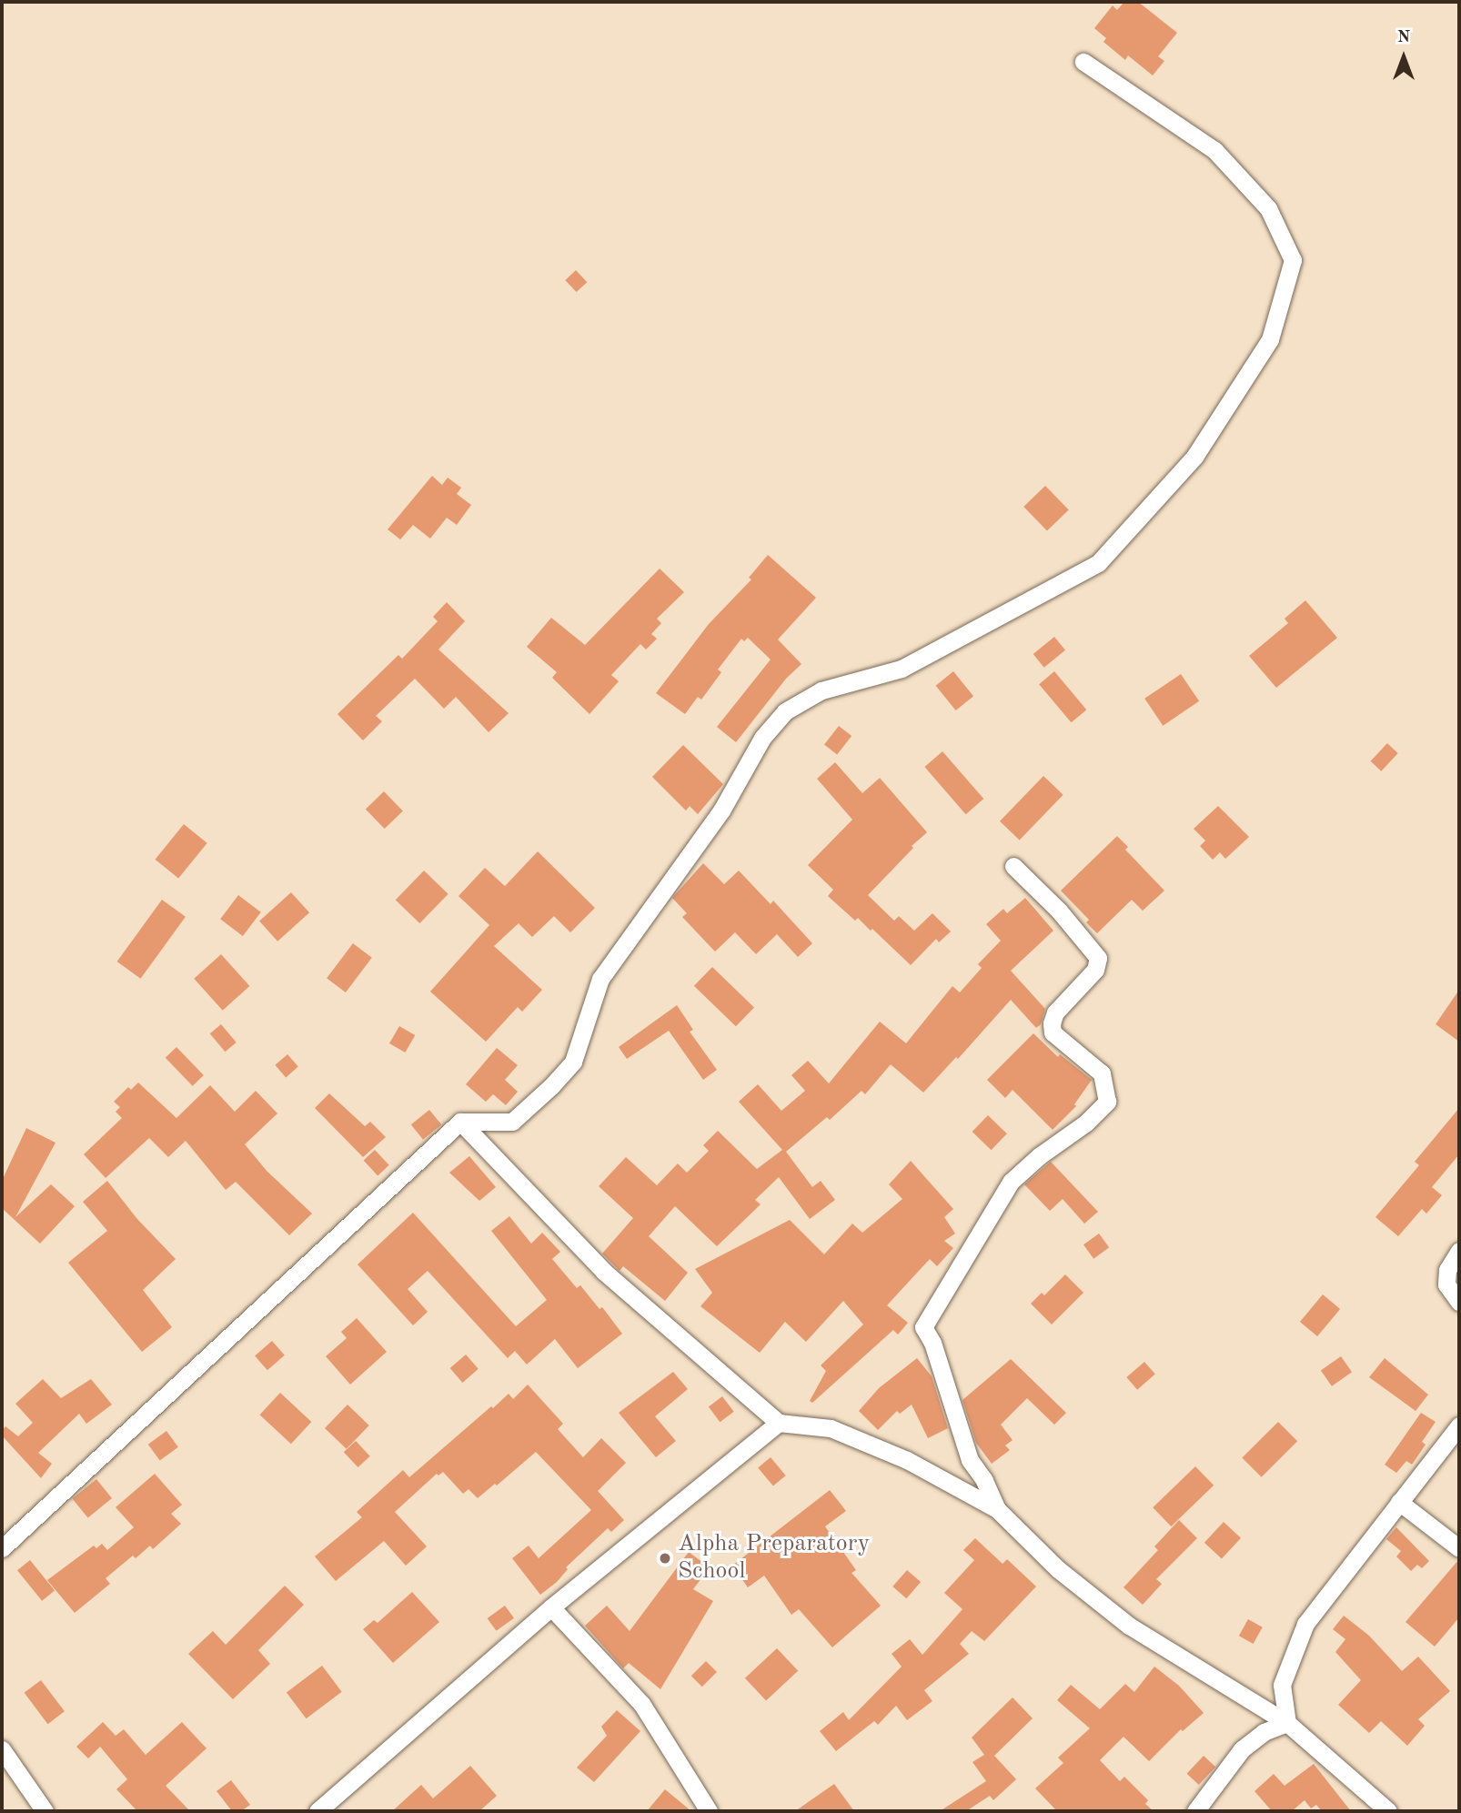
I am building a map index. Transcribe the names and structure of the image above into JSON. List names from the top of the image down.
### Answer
{
  "places": ["Alpha Preparatory School"],
  "north": "top"
}
